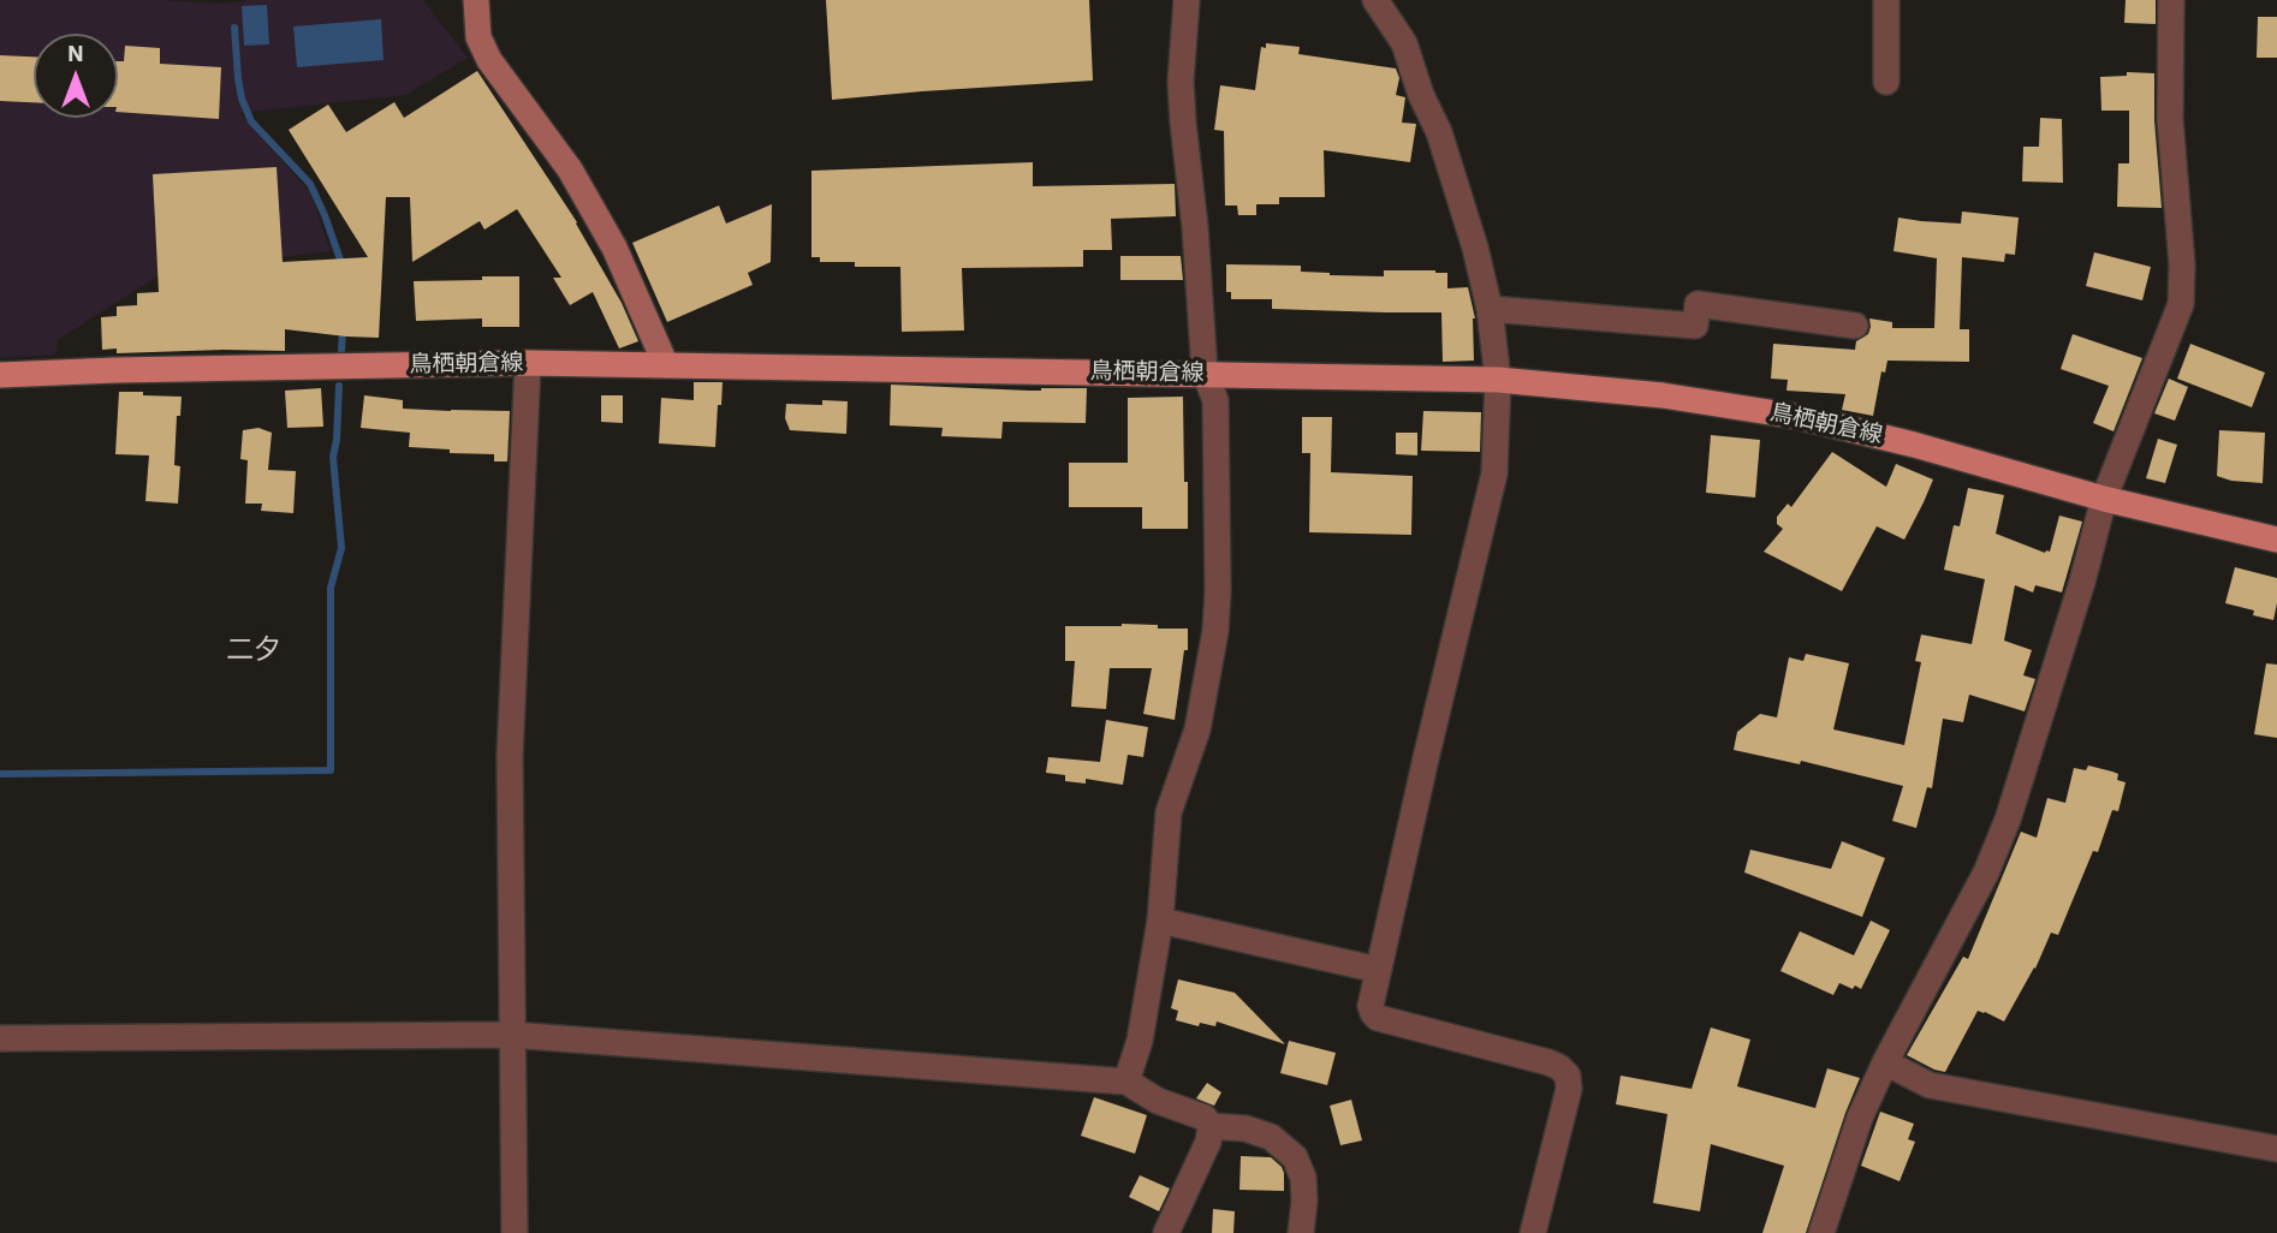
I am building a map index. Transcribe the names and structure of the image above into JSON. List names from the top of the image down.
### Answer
{
  "streets": {
    "main road": ["鳥栖朝倉線"]
  },
  "districts": ["二夕"],
  "north": "top"
}
